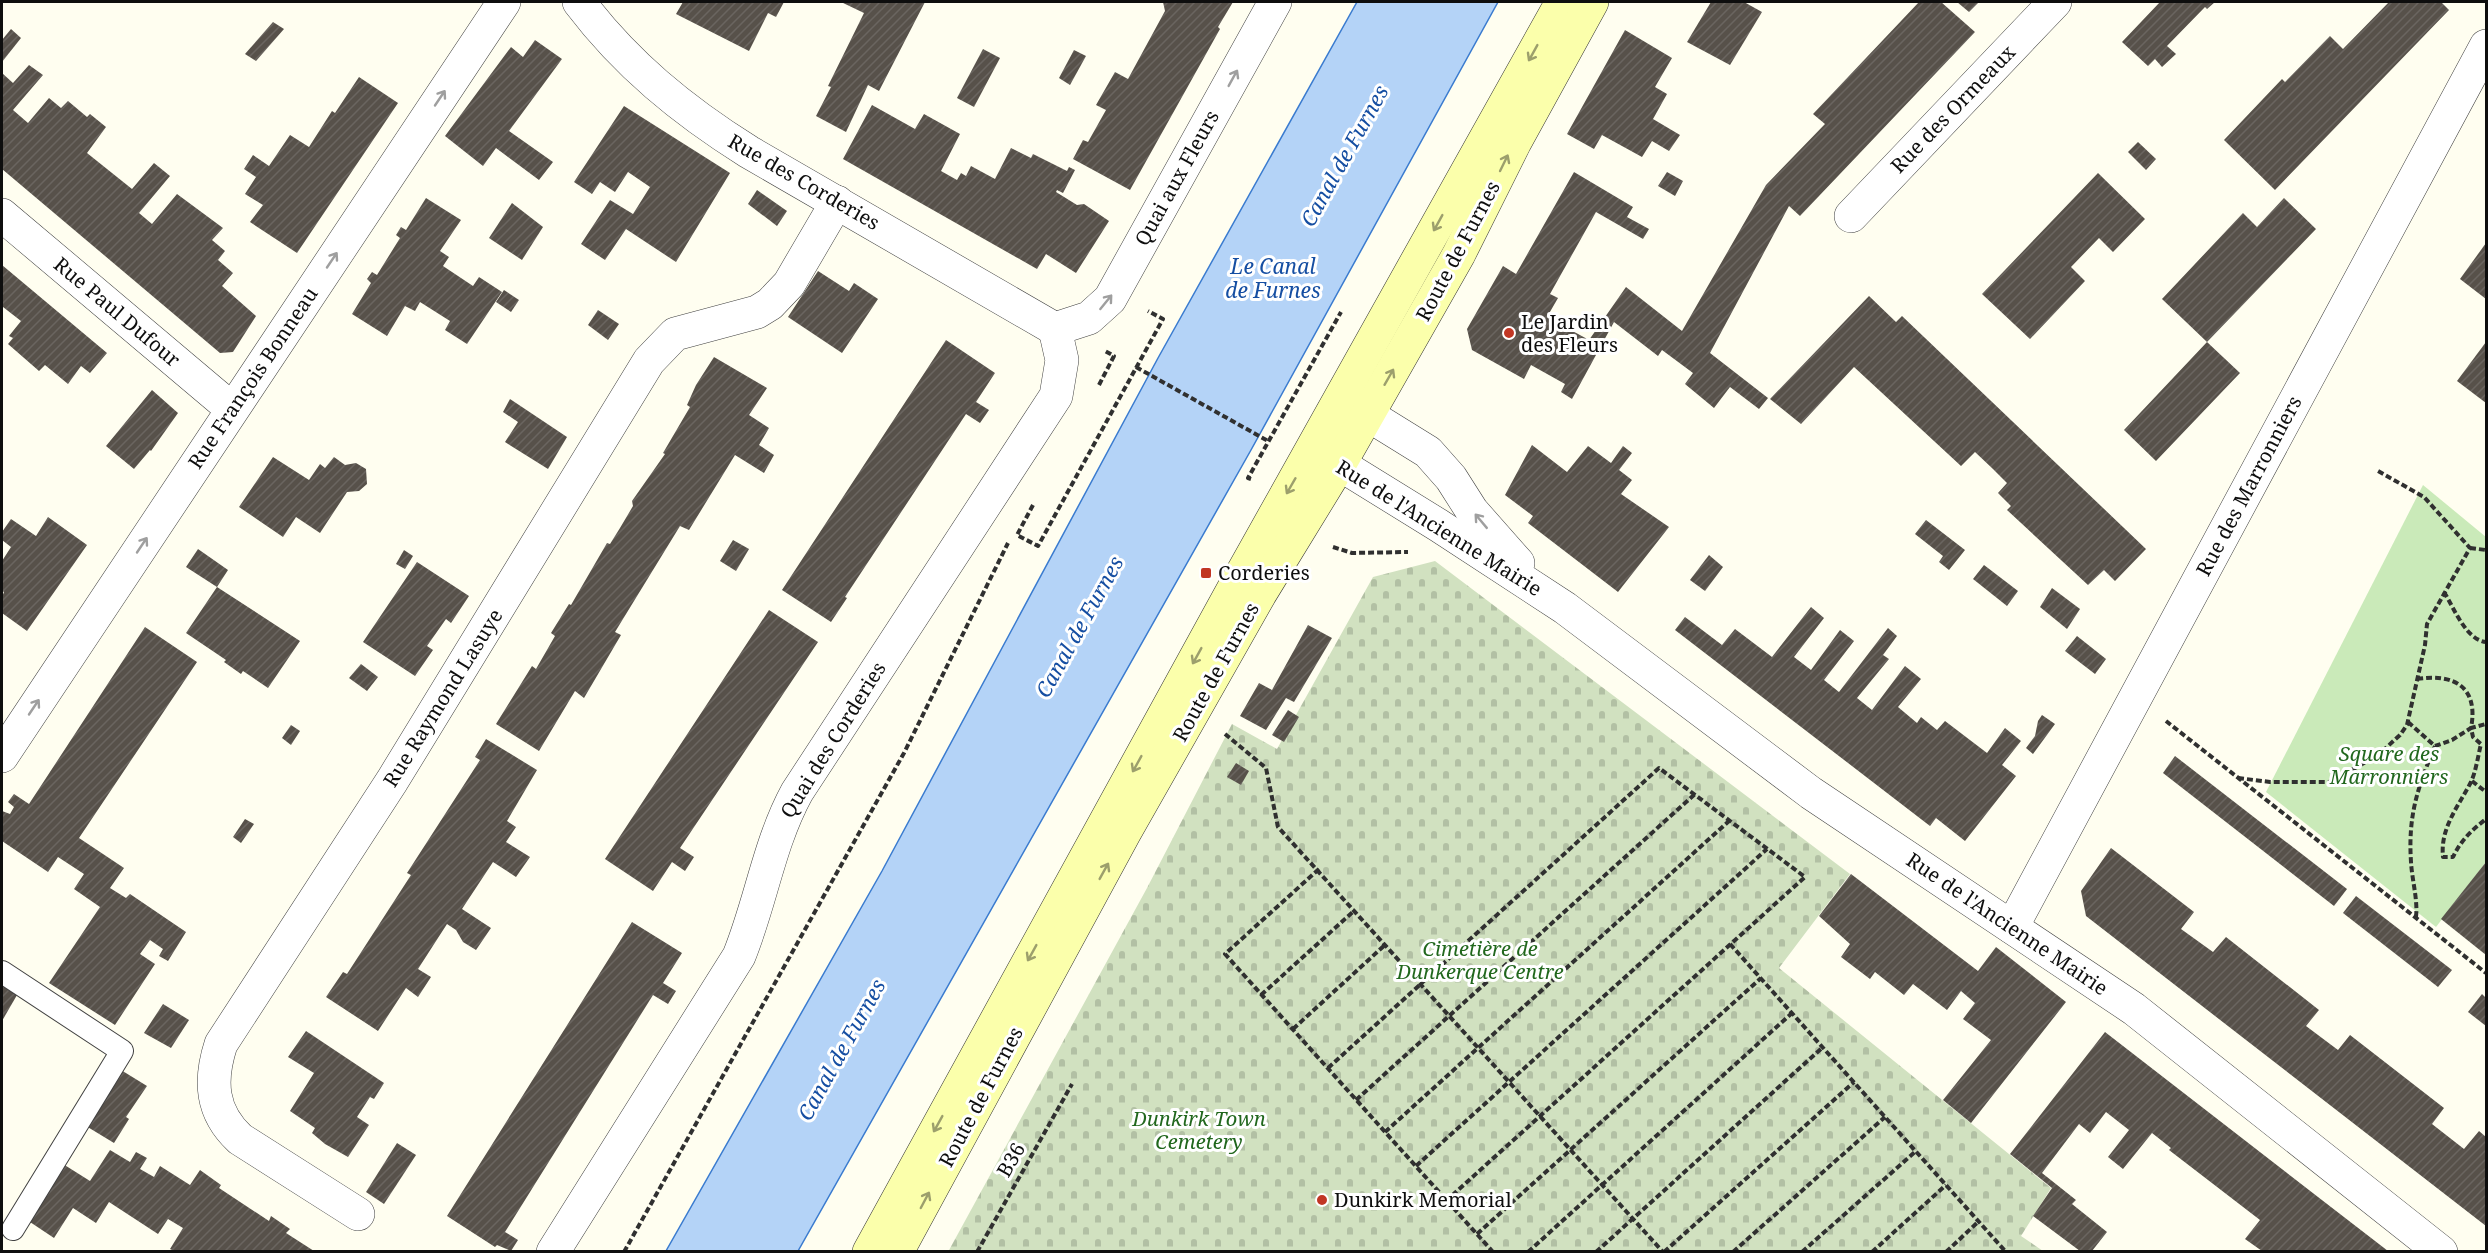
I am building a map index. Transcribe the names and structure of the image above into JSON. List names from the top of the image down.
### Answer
{
  "streets": {
    "main road": ["Route de Furnes"],
    "street": [
      "Rue des Ormeaux",
      "Quai aux Fleurs",
      "Rue des Corderies",
      "Rue Paul Dufour",
      "Rue François Bonneau",
      "Rue des Marronniers",
      "Rue de l'Ancienne Mairie",
      "Rue Raymond Lasuye",
      "Quai des Corderies"
    ],
    "path": ["B36"]
  },
  "crossings": [
    ["Quai aux Fleurs", "Rue des Corderies"],
    ["Quai aux Fleurs", "Quai des Corderies"],
    ["Rue des Corderies", "Rue Raymond Lasuye"],
    ["Rue des Corderies", "Quai des Corderies"],
    ["Route de Furnes", "Rue de l'Ancienne Mairie"],
    ["Rue Paul Dufour", "Rue François Bonneau"],
    ["Rue des Marronniers", "Rue de l'Ancienne Mairie"]
  ],
  "one_way": ["Quai aux Fleurs", "Rue François Bonneau"],
  "water": ["Canal de Furnes", "Le Canal de Furnes"],
  "parks": ["Square des Marronniers", "Cimetière de Dunkerque Centre", "Dunkirk Town Cemetery"],
  "places": {
    "other": ["Le Jardin des Fleurs", "Dunkirk Memorial"],
    "transit": ["Corderies"]
  }
}
